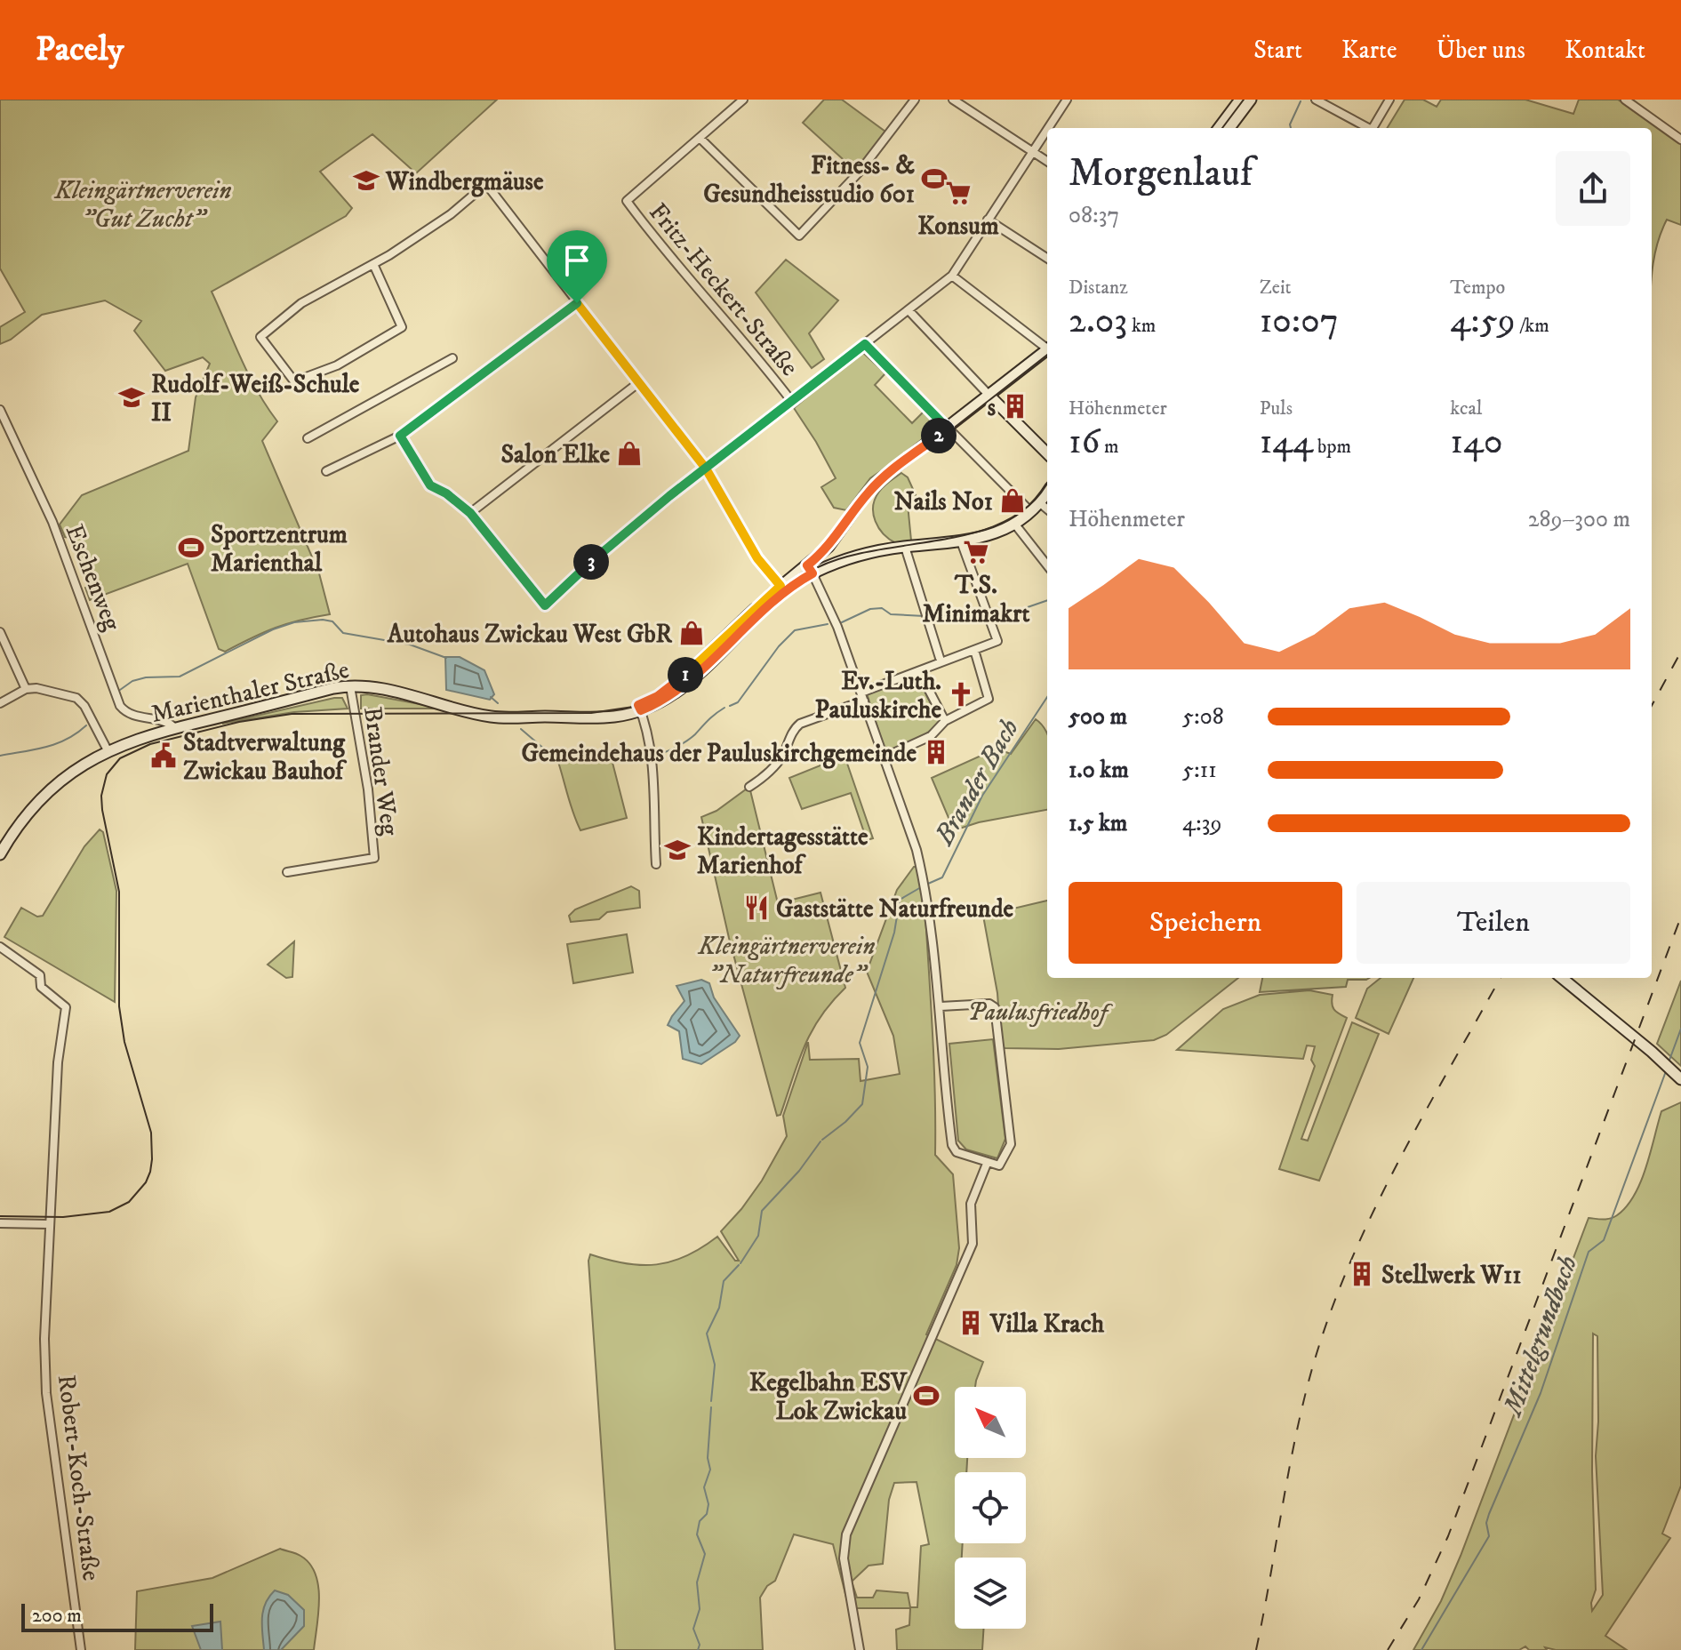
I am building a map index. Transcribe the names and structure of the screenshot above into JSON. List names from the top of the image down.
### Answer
{
  "streets": {
    "main road": ["Marienthaler Straße"],
    "street": [
      "Fritz-Heckert-Straße",
      "Eschenweg",
      "Brander Weg",
      "Robert-Koch-Straße"
    ]
  },
  "crossings": [
    ["Eschenweg", "Marienthaler Straße"],
    ["Marienthaler Straße", "Brander Weg"]
  ],
  "water": ["Brander Bach", "Mittelgrundbach"],
  "parks": ["Kleingärtnerverein \"Gut Zucht\"", "Kleingärtnerverein \"Naturfreunde\"", "Paulusfriedhof"],
  "places": {
    "sports": ["Fitness- & Gesundheisstudio 601", "Sportzentrum Marienthal", "Kegelbahn ESV Lok Zwickau"],
    "school or university": ["Windbergmäuse", "Rudolf-Weiß-Schule II", "Kindertagesstätte Marienhof"],
    "supermarket": ["Konsum", "T.S. Minimakrt"],
    "building": [
      "s",
      "Gemeindehaus der Pauluskirchgemeinde",
      "Stellwerk W11",
      "Villa Krach"
    ],
    "shop": ["Salon Elke", "Nails No1", "Autohaus Zwickau West GbR"],
    "church": ["Ev.-Luth. Pauluskirche"],
    "public building": ["Stadtverwaltung Zwickau Bauhof"],
    "restaurant": ["Gaststätte Naturfreunde"]
  },
  "scale_bar": "200 m",
  "north": "top left",
  "page": {
    "header": "Pacely",
    "nav": [
      "Start",
      "Karte",
      "Über uns",
      "Kontakt"
    ],
    "heading": ["Morgenlauf", "08:37"],
    "stats": [
      ["Distanz", "2.03 km"],
      ["Zeit", "10:07"],
      ["Tempo", "4:59 /km"],
      ["Höhenmeter", "16 m"],
      ["Puls", "144 bpm"],
      ["kcal", "140"]
    ],
    "pins": ["2", "3", "1"],
    "chart": ["Höhenmeter", "289–300 m"],
    "list": [
      {
        "name": "500 m",
        "note": "5:08"
      },
      {
        "name": "1.0 km",
        "note": "5:11"
      },
      {
        "name": "1.5 km",
        "note": "4:39"
      }
    ],
    "buttons": ["Speichern", "Teilen"],
    "scale": "200 m"
  }
}
